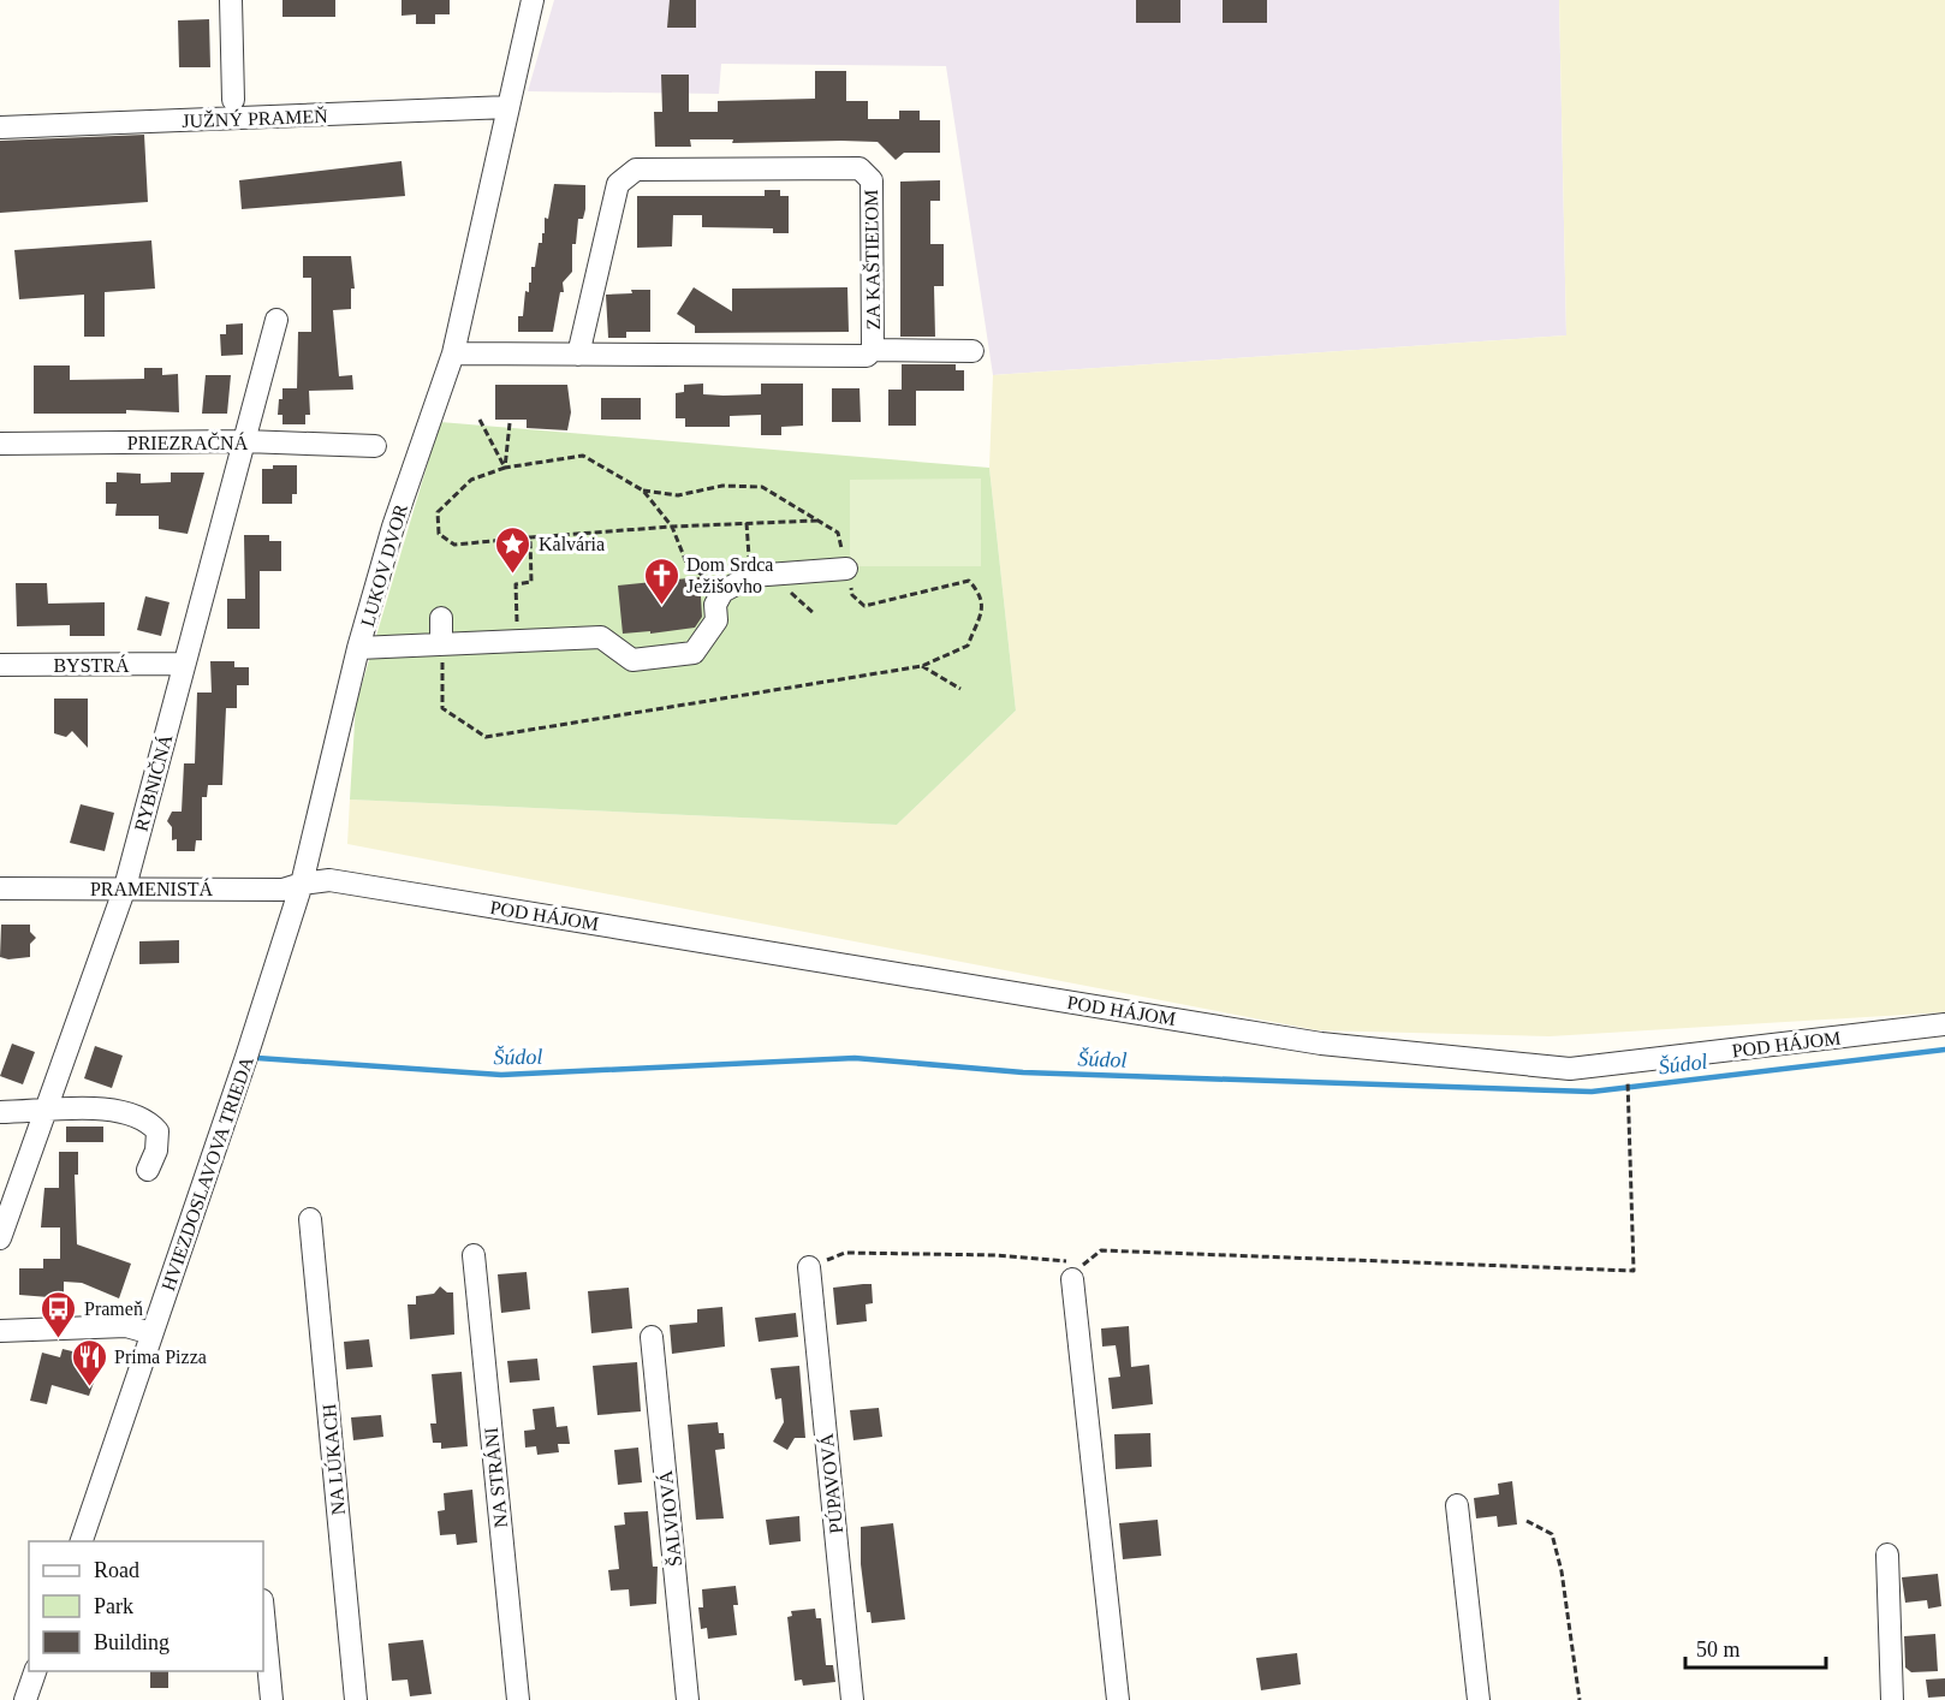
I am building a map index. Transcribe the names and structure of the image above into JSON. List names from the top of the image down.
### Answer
{
  "streets": {
    "street": [
      "JUŽNÝ PRAMEŇ",
      "ZA KAŠTIEĽOM",
      "PRIEZRAČNÁ",
      "LUKOV DVOR",
      "BYSTRÁ",
      "RYBNIČNÁ",
      "PRAMENISTÁ",
      "POD HÁJOM",
      "HVIEZDOSLAVOVA TRIEDA",
      "NA LÚKACH",
      "NA STRÁNI",
      "PÚPAVOVÁ",
      "ŠALVIOVÁ"
    ]
  },
  "crossings": [
    ["JUŽNÝ PRAMEŇ", "LUKOV DVOR"],
    ["ZA KAŠTIEĽOM", "LUKOV DVOR"],
    ["PRIEZRAČNÁ", "RYBNIČNÁ"],
    ["LUKOV DVOR", "HVIEZDOSLAVOVA TRIEDA"],
    ["BYSTRÁ", "RYBNIČNÁ"],
    ["RYBNIČNÁ", "PRAMENISTÁ"],
    ["PRAMENISTÁ", "POD HÁJOM"],
    ["PRAMENISTÁ", "HVIEZDOSLAVOVA TRIEDA"],
    ["POD HÁJOM", "HVIEZDOSLAVOVA TRIEDA"]
  ],
  "water": ["Šúdol"],
  "places": {
    "place": ["Kalvária"],
    "church": ["Dom Srdca Ježišovho"],
    "bus stop": ["Prameň"],
    "restaurant": ["Prima Pizza"]
  },
  "legend": ["Road", "Park", "Building"],
  "scale_bar": "50 m"
}
